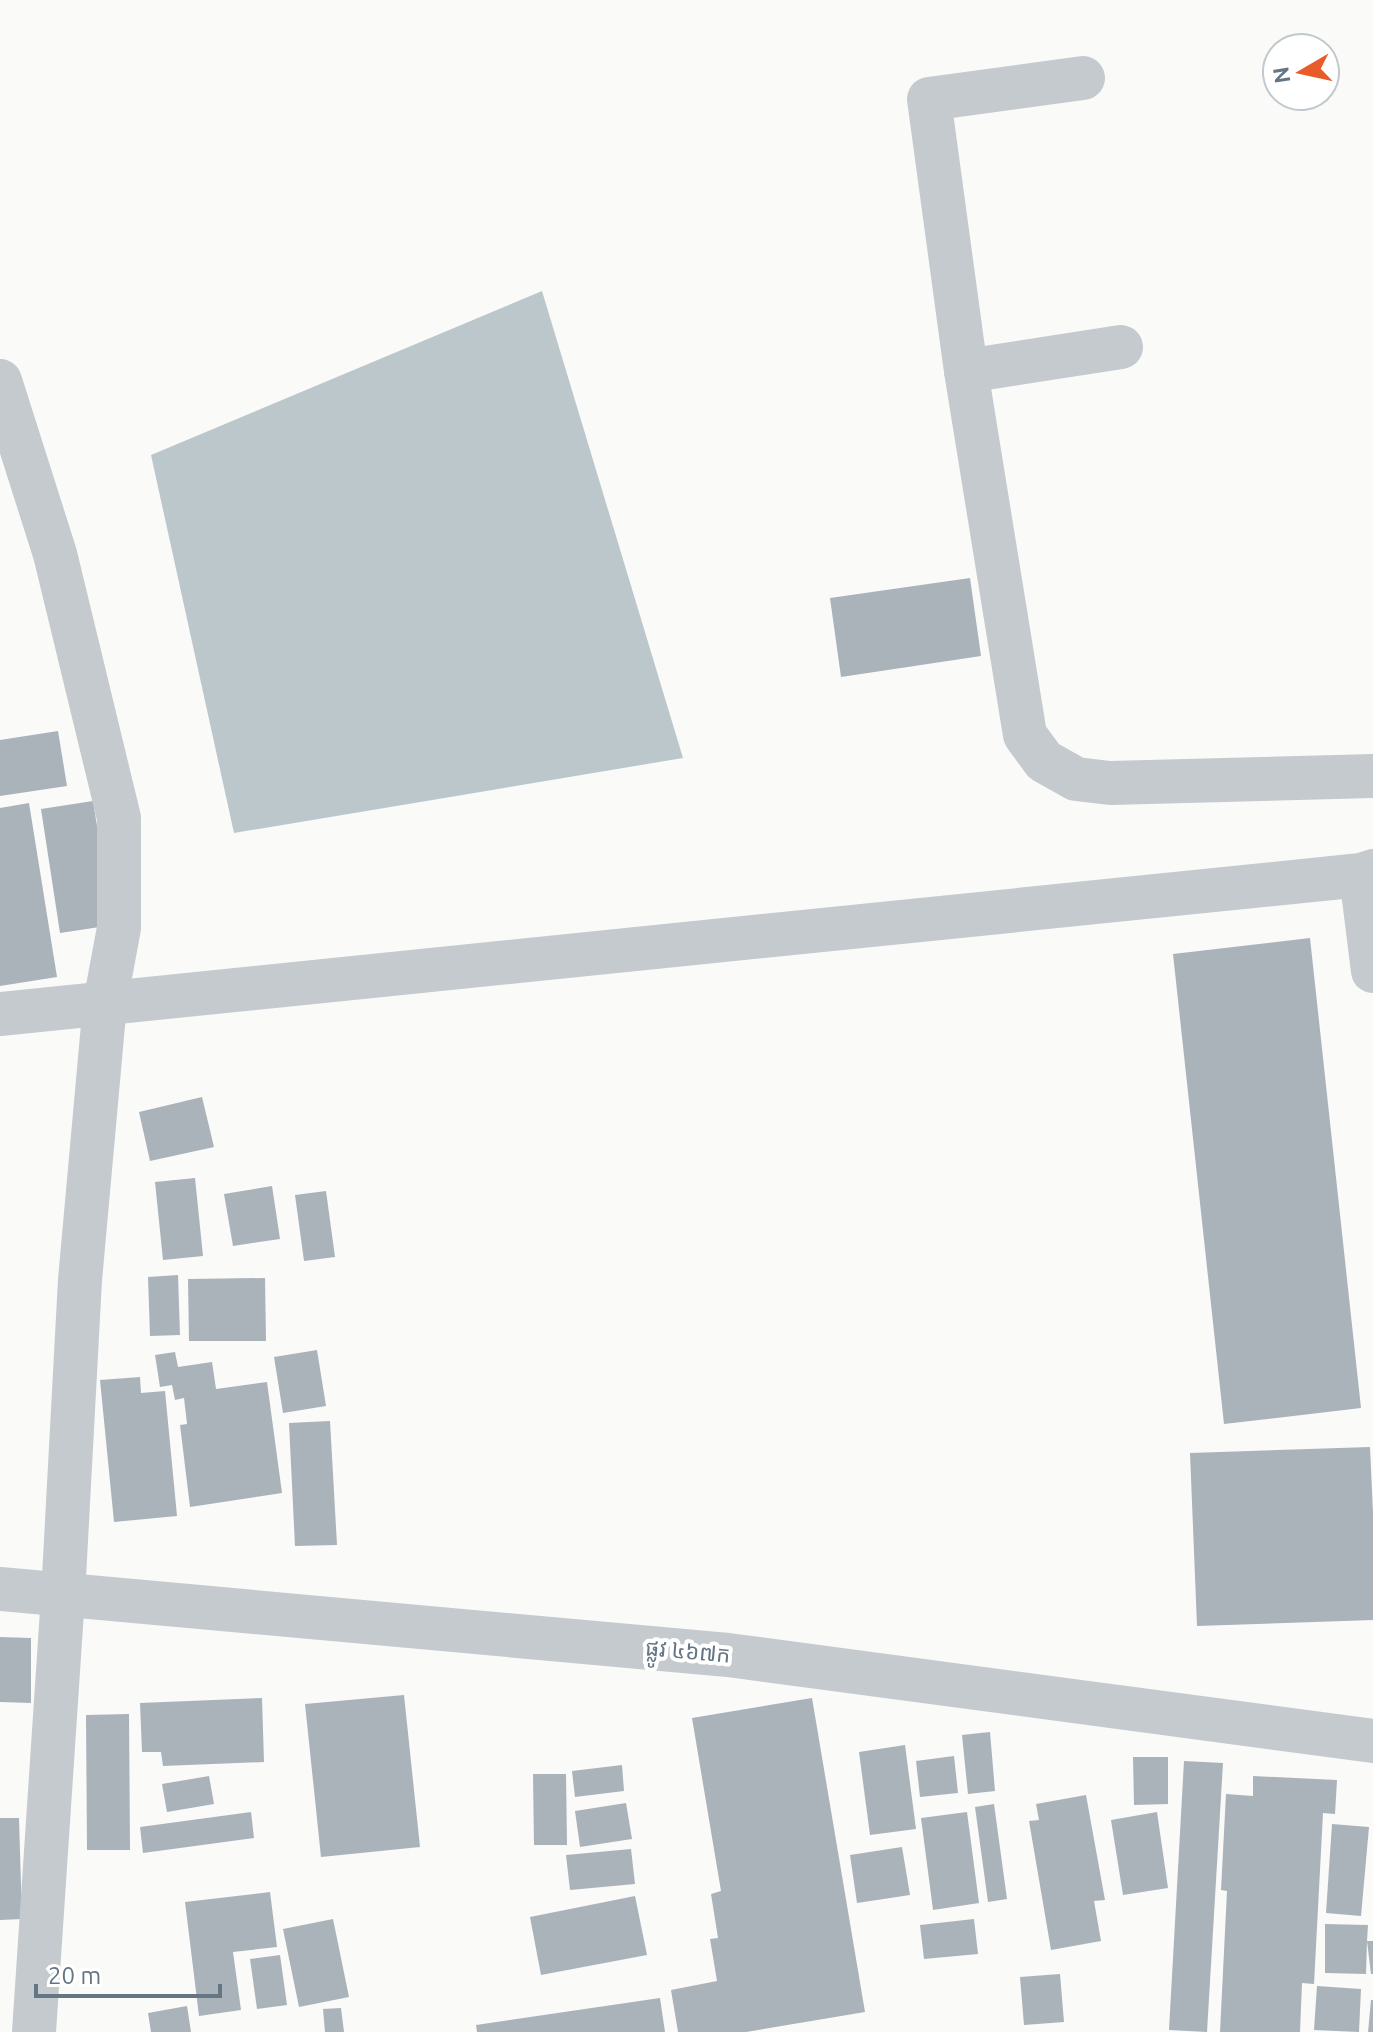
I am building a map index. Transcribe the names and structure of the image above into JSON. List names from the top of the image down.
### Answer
{
  "streets": {
    "street": ["ផ្លូវ ៤៦៧ក"]
  },
  "scale_bar": "20 m",
  "north": "left"
}
